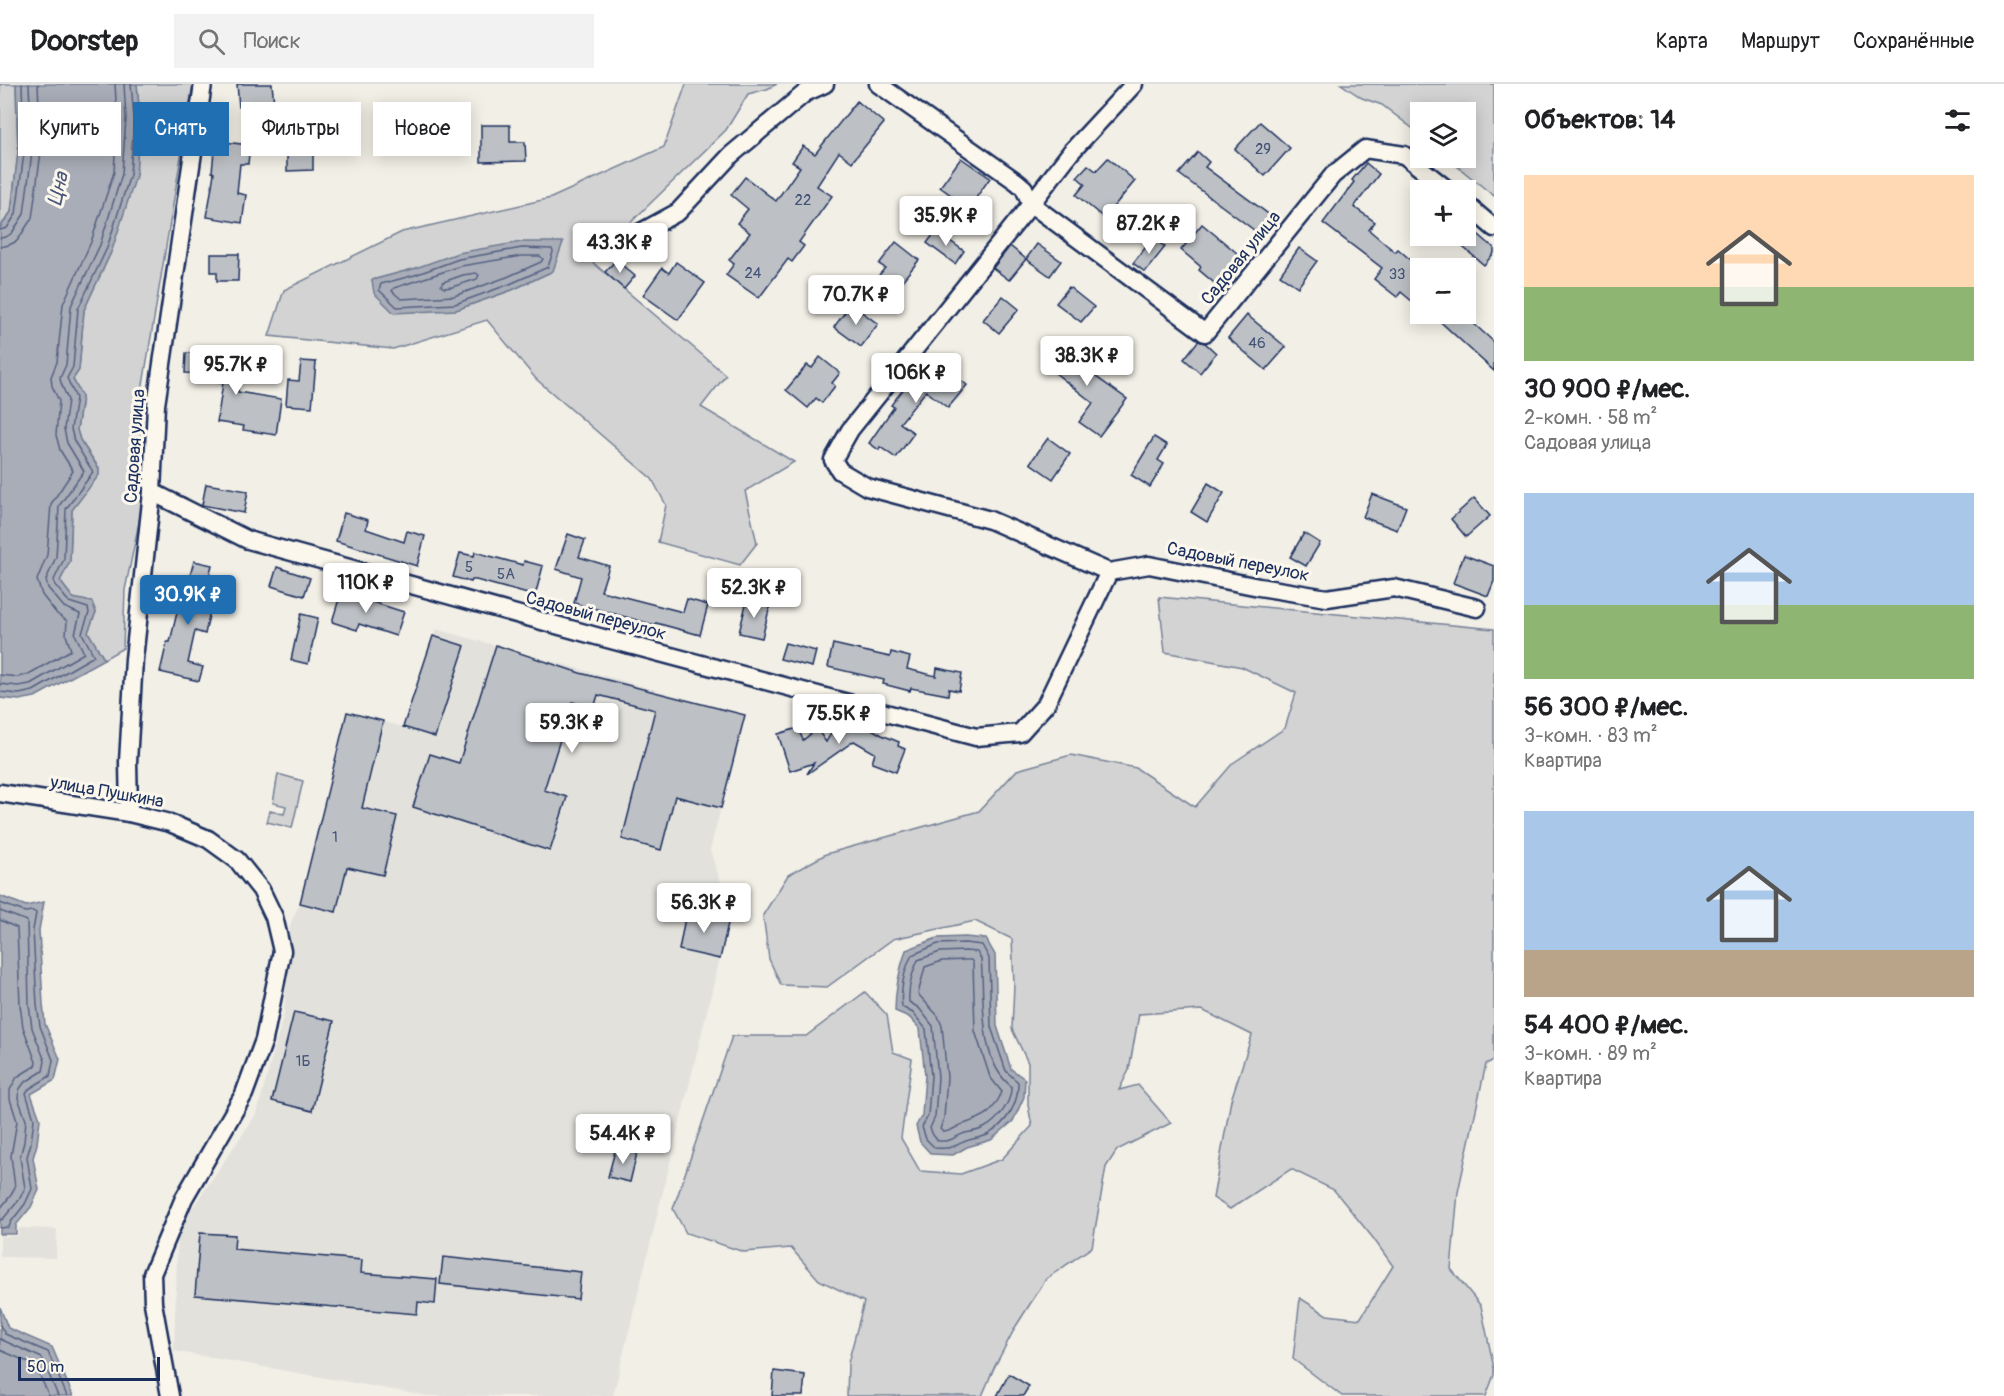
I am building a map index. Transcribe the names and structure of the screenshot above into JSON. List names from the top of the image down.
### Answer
{
  "streets": {
    "street": ["Садовая улица", "Садовый переулок", "улица Пушкина"]
  },
  "crossings": [
    ["Садовая улица", "Садовый переулок"],
    ["Садовая улица", "улица Пушкина"]
  ],
  "water": ["Цна"],
  "house_numbers": [
    "29",
    "22",
    "24",
    "33",
    "46",
    "5",
    "5А",
    "1",
    "1Б"
  ],
  "scale_bar": "50 m",
  "page": {
    "header": "Doorstep",
    "search": "Поиск",
    "nav": ["Карта", "Маршрут", "Сохранённые"],
    "heading": "Объектов: 14",
    "map_buttons": ["+", "−"],
    "chip": [
      "Купить",
      "Снять",
      "Фильтры",
      "Новое"
    ],
    "list": [
      {
        "name": "30 900 ₽/мес.",
        "note": "2-комн. · 58 m² · Садовая улица"
      },
      {
        "name": "56 300 ₽/мес.",
        "note": "3-комн. · 83 m² · Квартира"
      },
      {
        "name": "54 400 ₽/мес.",
        "note": "3-комн. · 89 m² · Квартира"
      }
    ],
    "price": [
      "35.9K ₽",
      "87.2K ₽",
      "43.3K ₽",
      "70.7K ₽",
      "38.3K ₽",
      "95.7K ₽",
      "106K ₽",
      "110K ₽",
      "52.3K ₽",
      "30.9K ₽",
      "75.5K ₽",
      "59.3K ₽",
      "56.3K ₽",
      "54.4K ₽"
    ],
    "scale": "50 m"
  }
}
